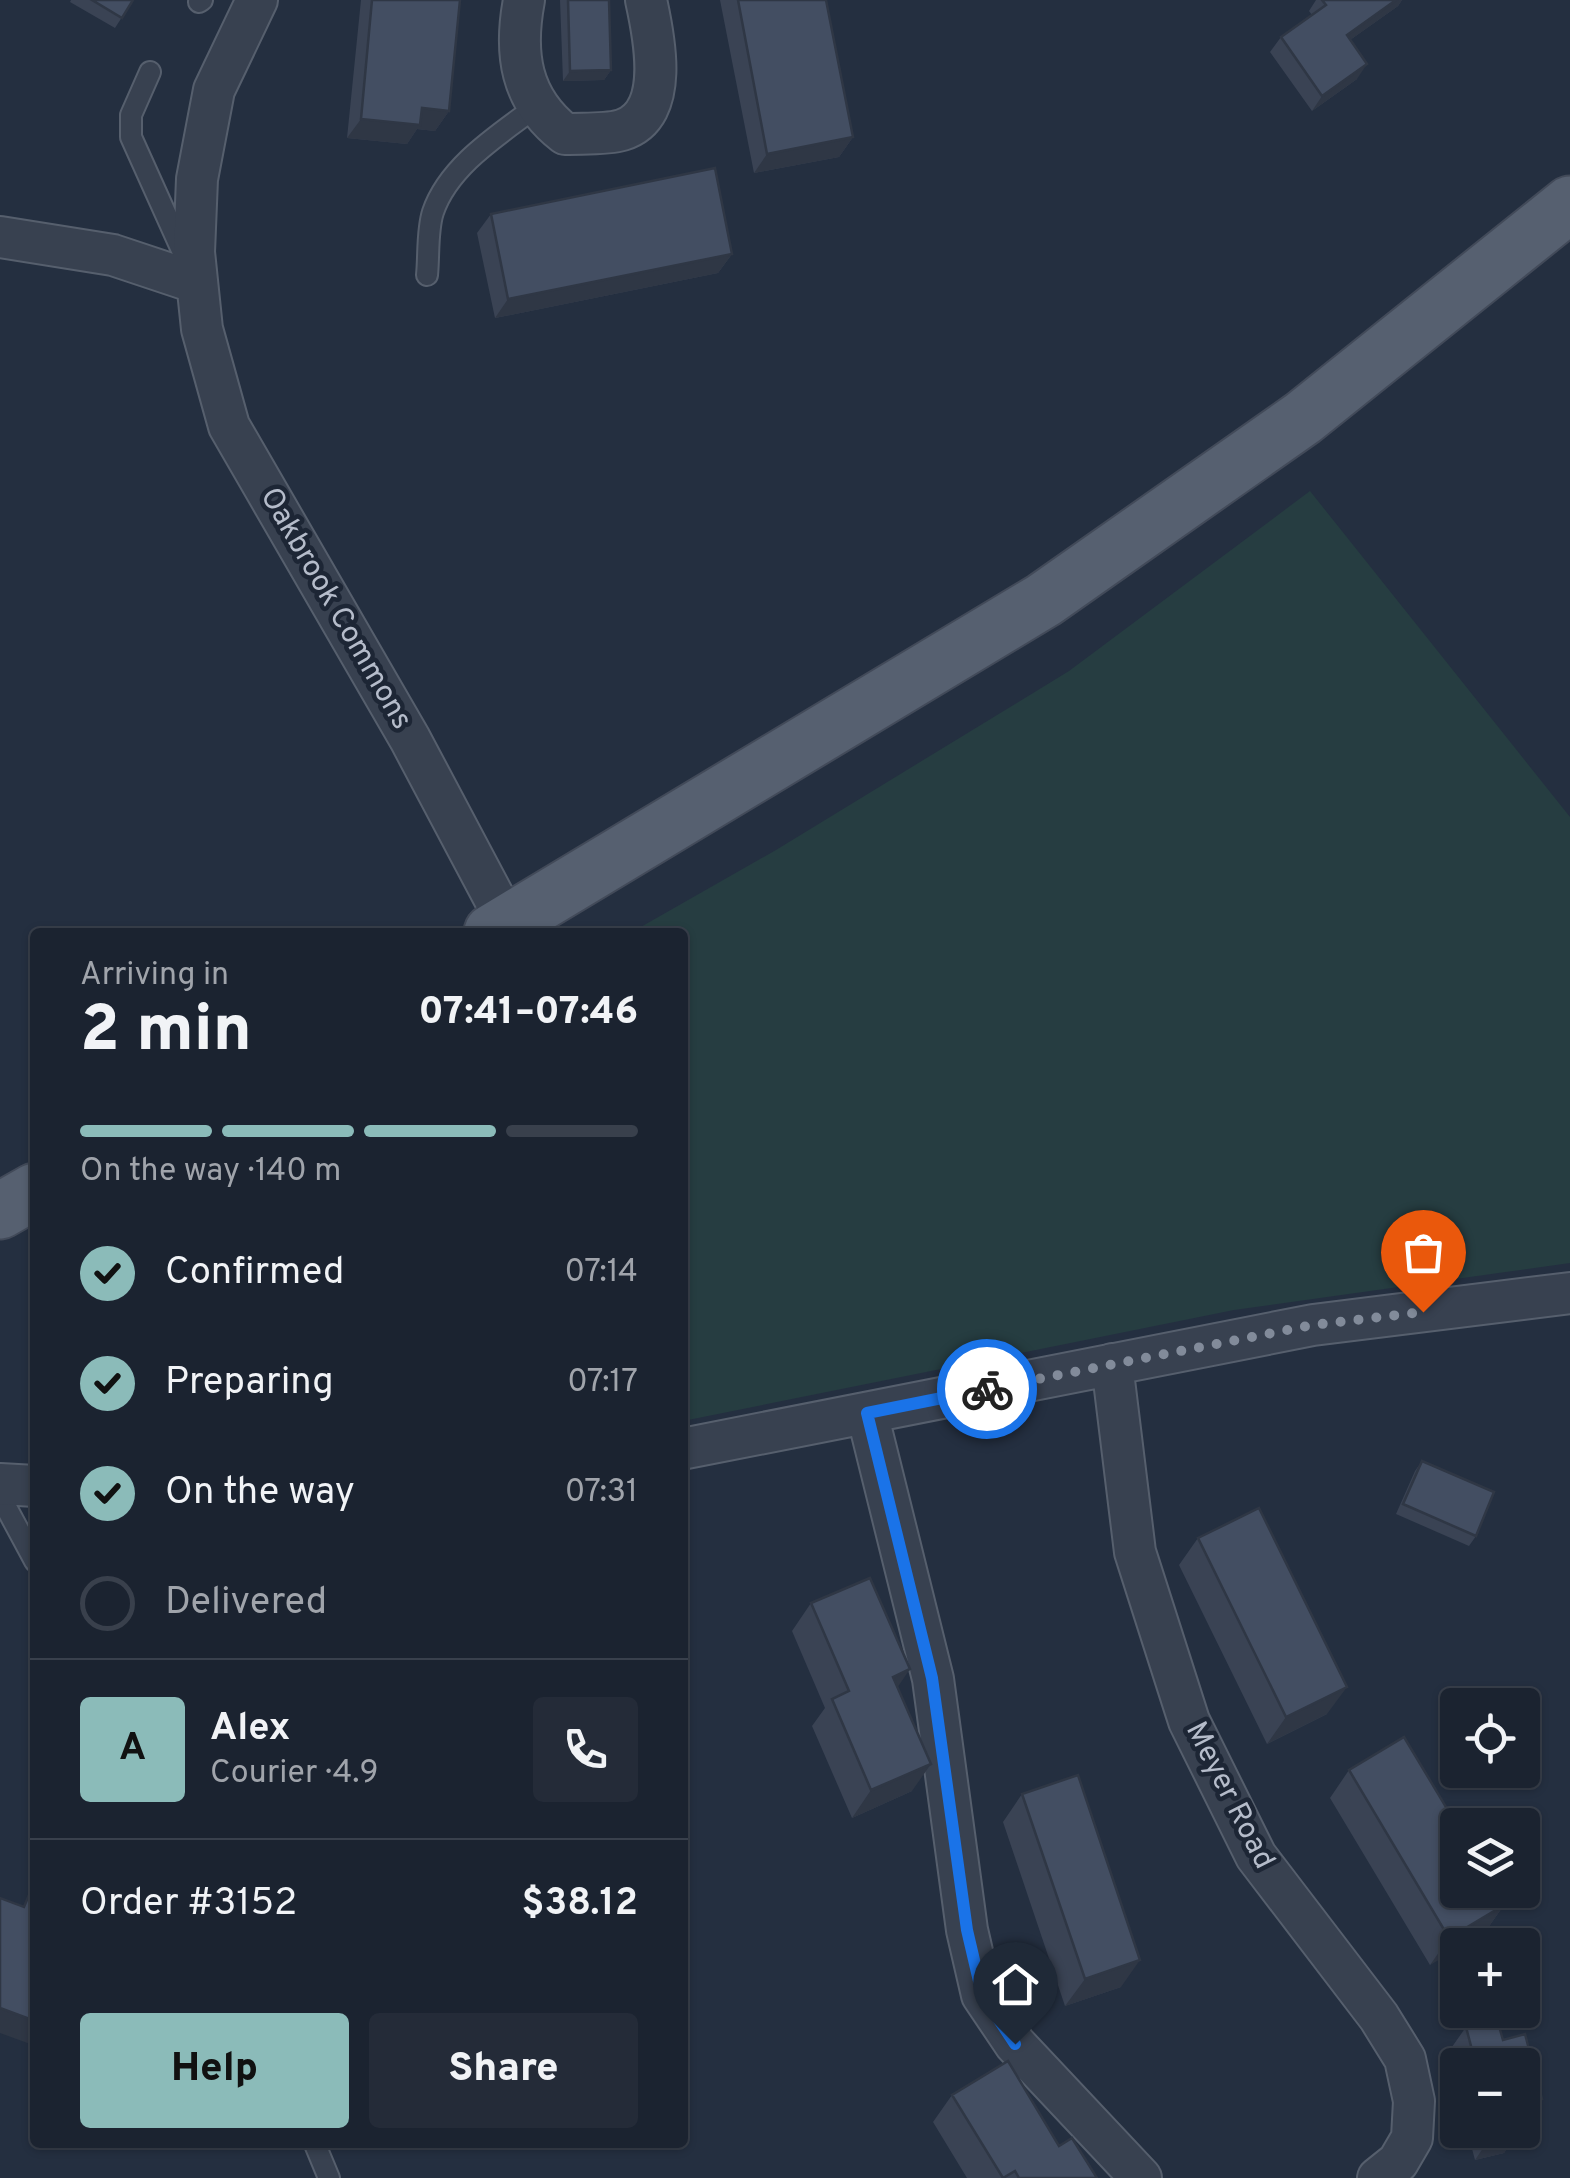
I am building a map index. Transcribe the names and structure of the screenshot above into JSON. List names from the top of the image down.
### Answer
{
  "streets": {
    "street": ["Oakbrook Commons", "Meyer Road"]
  },
  "page": {
    "heading": ["2 min", "Arriving in", "07:41–07:46"],
    "panel": [
      "Alex",
      "Courier · 4.9",
      "Order #3152",
      "$38.12"
    ],
    "bar": "On the way · 140 m",
    "list": [
      ["Confirmed", "07:14"],
      ["Preparing", "07:17"],
      ["On the way", "07:31"],
      "Delivered"
    ],
    "map_buttons": ["+", "−"],
    "round": "A",
    "buttons": ["Help", "Share"]
  }
}
